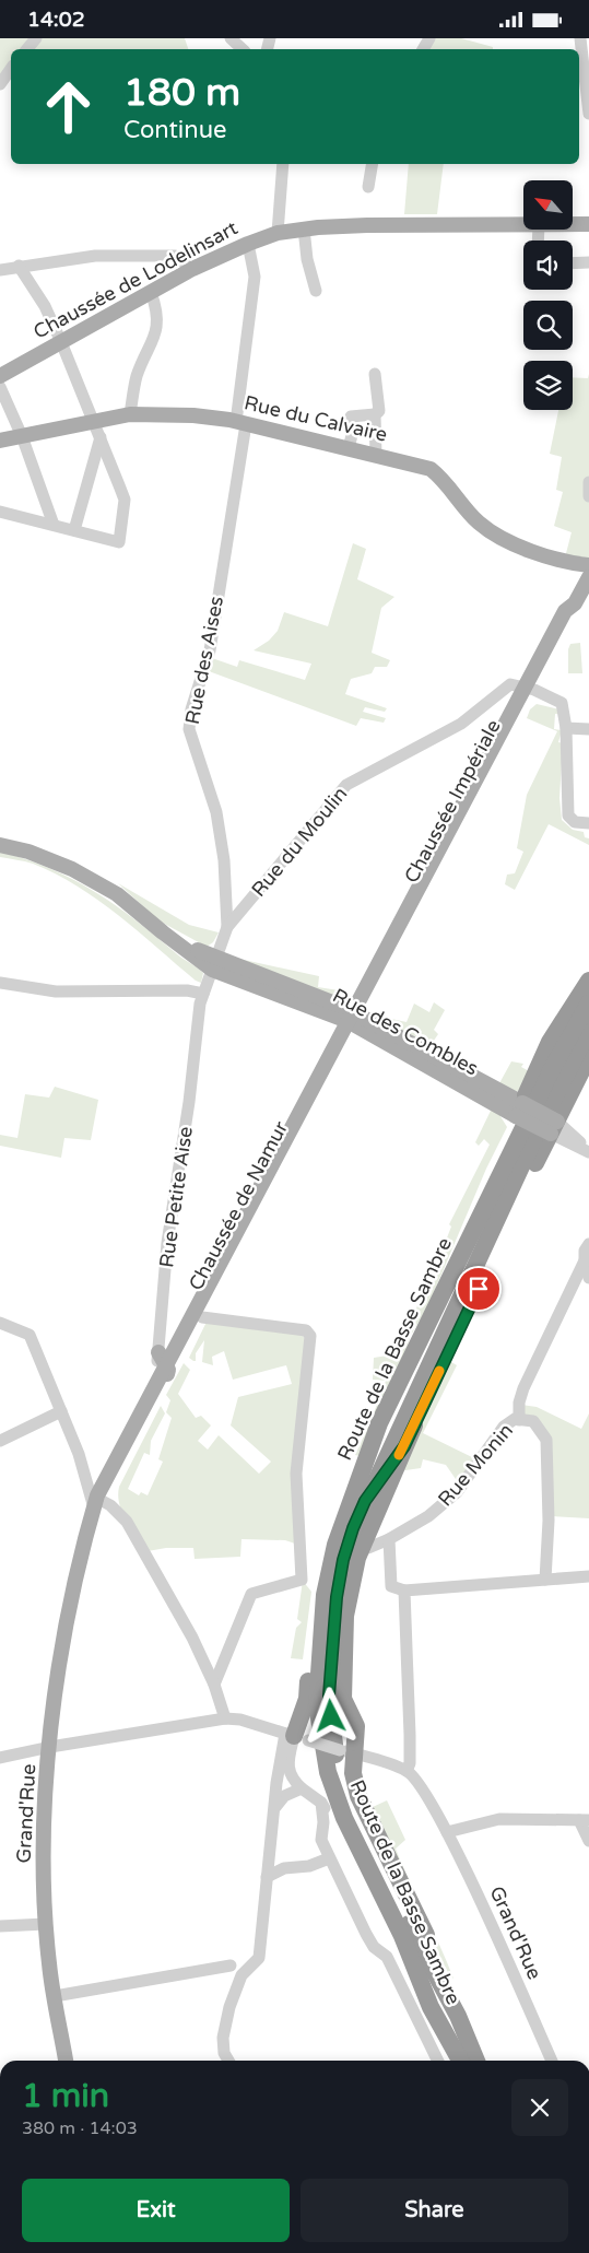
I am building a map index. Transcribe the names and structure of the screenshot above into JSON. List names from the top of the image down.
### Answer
{
  "streets": {
    "highway": ["Route de la Basse Sambre"],
    "main road": [
      "Chaussée de Lodelinsart",
      "Rue du Calvaire",
      "Chaussée Impériale",
      "Rue des Combles",
      "Chaussée de Namur",
      "Grand'Rue"
    ],
    "street": [
      "Rue des Aises",
      "Rue du Moulin",
      "Rue Petite Aise",
      "Rue Monin"
    ]
  },
  "crossings": [
    ["Chaussée de Lodelinsart", "Rue des Aises"],
    ["Rue du Calvaire", "Rue des Aises"],
    ["Rue des Aises", "Rue du Moulin"],
    ["Chaussée Impériale", "Rue du Moulin"],
    ["Chaussée Impériale", "Rue des Combles"],
    ["Chaussée Impériale", "Chaussée de Namur"],
    ["Rue du Moulin", "Rue des Combles"],
    ["Rue du Moulin", "Rue Petite Aise"],
    ["Rue des Combles", "Chaussée de Namur"],
    ["Rue Petite Aise", "Chaussée de Namur"],
    ["Chaussée de Namur", "Grand'Rue"]
  ],
  "north": "top left",
  "page": {
    "status": "14:02",
    "turn": ["180 m", "Continue"],
    "heading": ["1 min", "380 m · 14:03"],
    "buttons": ["Exit", "Share"]
  }
}
